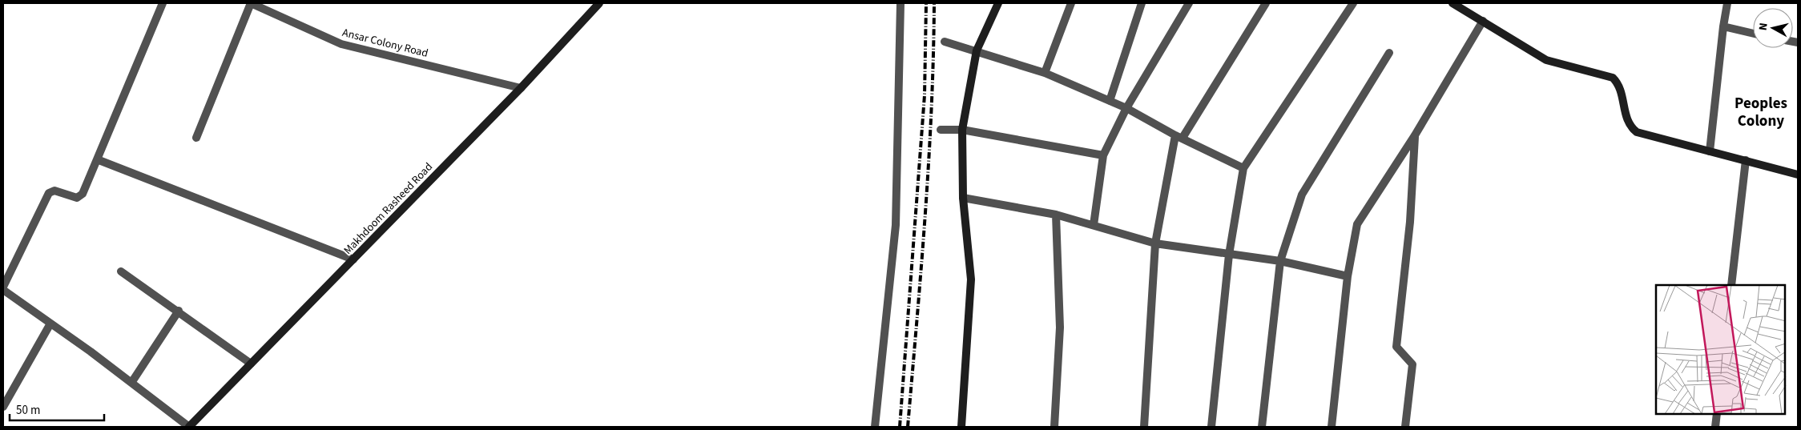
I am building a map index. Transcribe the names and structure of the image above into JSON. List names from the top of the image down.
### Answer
{
  "streets": {
    "street": ["Ansar Colony Road", "Makhdoom Rasheed Road"]
  },
  "crossings": [
    ["Ansar Colony Road", "Makhdoom Rasheed Road"]
  ],
  "districts": ["Peoples Colony"],
  "scale_bar": "50 m",
  "north": "left"
}
